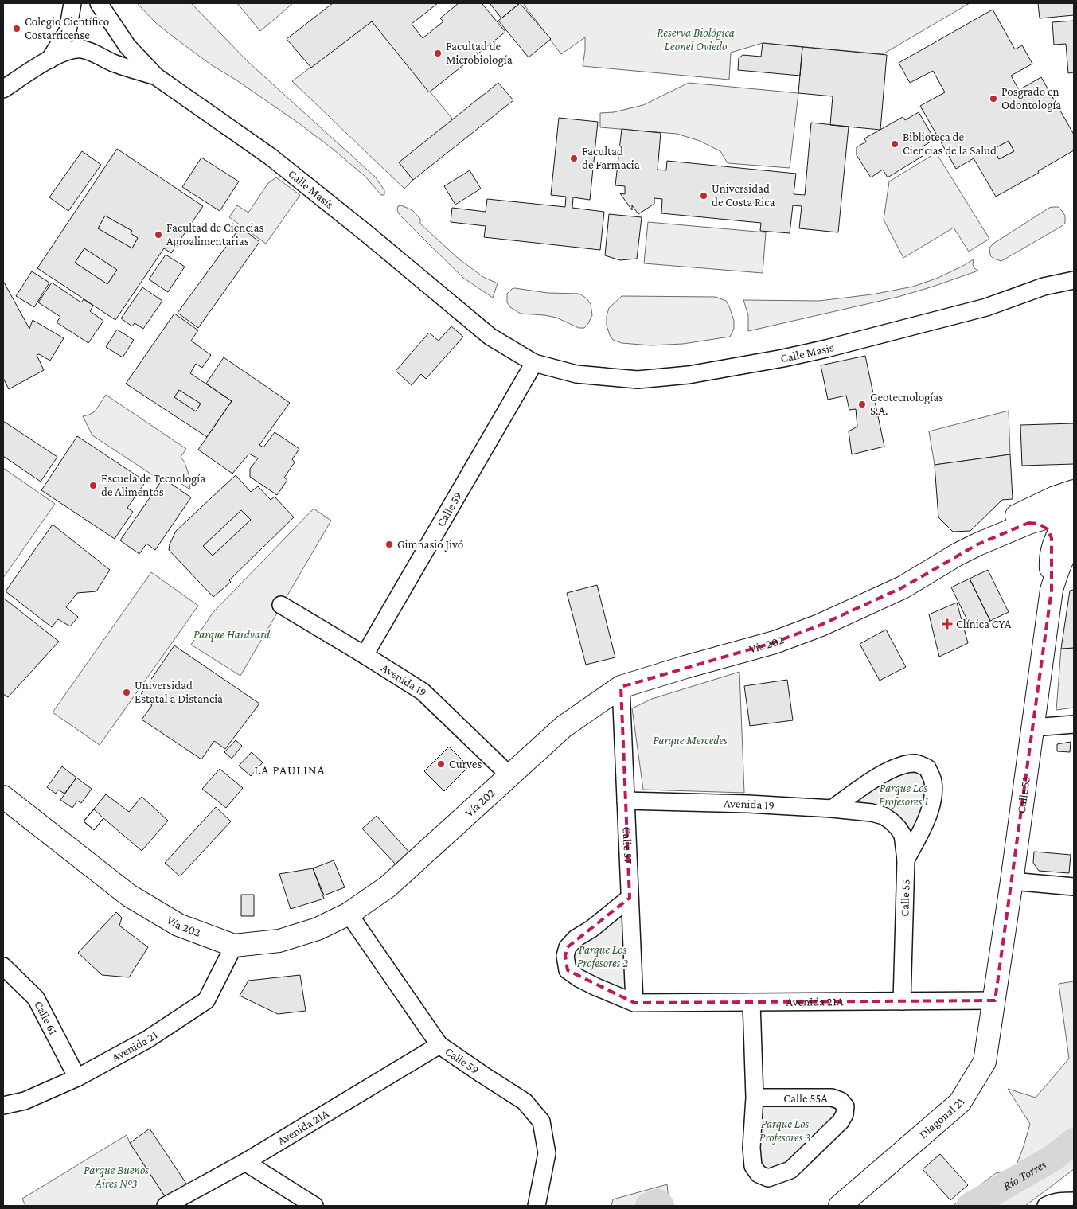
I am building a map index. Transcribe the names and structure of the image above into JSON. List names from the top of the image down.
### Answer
{
  "streets": {
    "main road": ["Vía 202", "Calle 53", "Diagonal 21"],
    "street": [
      "Calle Masís",
      "Calle Masis",
      "Calle 59",
      "Avenida 19",
      "Calle 57",
      "Calle 55",
      "Avenida 21A",
      "Calle 61",
      "Avenida 21",
      "Calle 55A"
    ]
  },
  "crossings": [
    ["Calle Masís", "Calle Masis"],
    ["Calle Masís", "Calle 59"],
    ["Calle Masis", "Calle 59"],
    ["Calle 59", "Vía 202"],
    ["Calle 59", "Avenida 19"],
    ["Calle 59", "Avenida 21A"],
    ["Vía 202", "Avenida 19"],
    ["Vía 202", "Calle 53"],
    ["Vía 202", "Calle 57"],
    ["Vía 202", "Avenida 21"],
    ["Avenida 19", "Calle 57"],
    ["Avenida 19", "Calle 55"],
    ["Calle 53", "Avenida 21A"],
    ["Calle 53", "Diagonal 21"],
    ["Calle 57", "Avenida 21A"],
    ["Calle 55", "Avenida 21A"],
    ["Avenida 21A", "Calle 55A"],
    ["Avenida 21A", "Diagonal 21"],
    ["Calle 61", "Avenida 21"]
  ],
  "districts": ["LA PAULINA"],
  "water": ["Río Torres"],
  "parks": [
    "Reserva Biológica Leonel Oviedo",
    "Parque Hardvard",
    "Parque Mercedes",
    "Parque Los Profesores 1",
    "Parque Los Profesores 2",
    "Parque Los Profesores 3",
    "Parque Buenos Aires Nº3"
  ],
  "places": {
    "other": [
      "Colegio Científico Costarricense",
      "Facultad de Microbiología",
      "Posgrado en Odontología",
      "Biblioteca de Ciencias de la Salud",
      "Facultad de Farmacia",
      "Universidad de Costa Rica",
      "Facultad de Ciencias Agroalimentarias",
      "Geotecnologías S.A.",
      "Escuela de Tecnología de Alimentos",
      "Gimnasio Jivó",
      "Universidad Estatal a Distancia",
      "Curves"
    ],
    "health": ["Clínica CYA"]
  }
}
